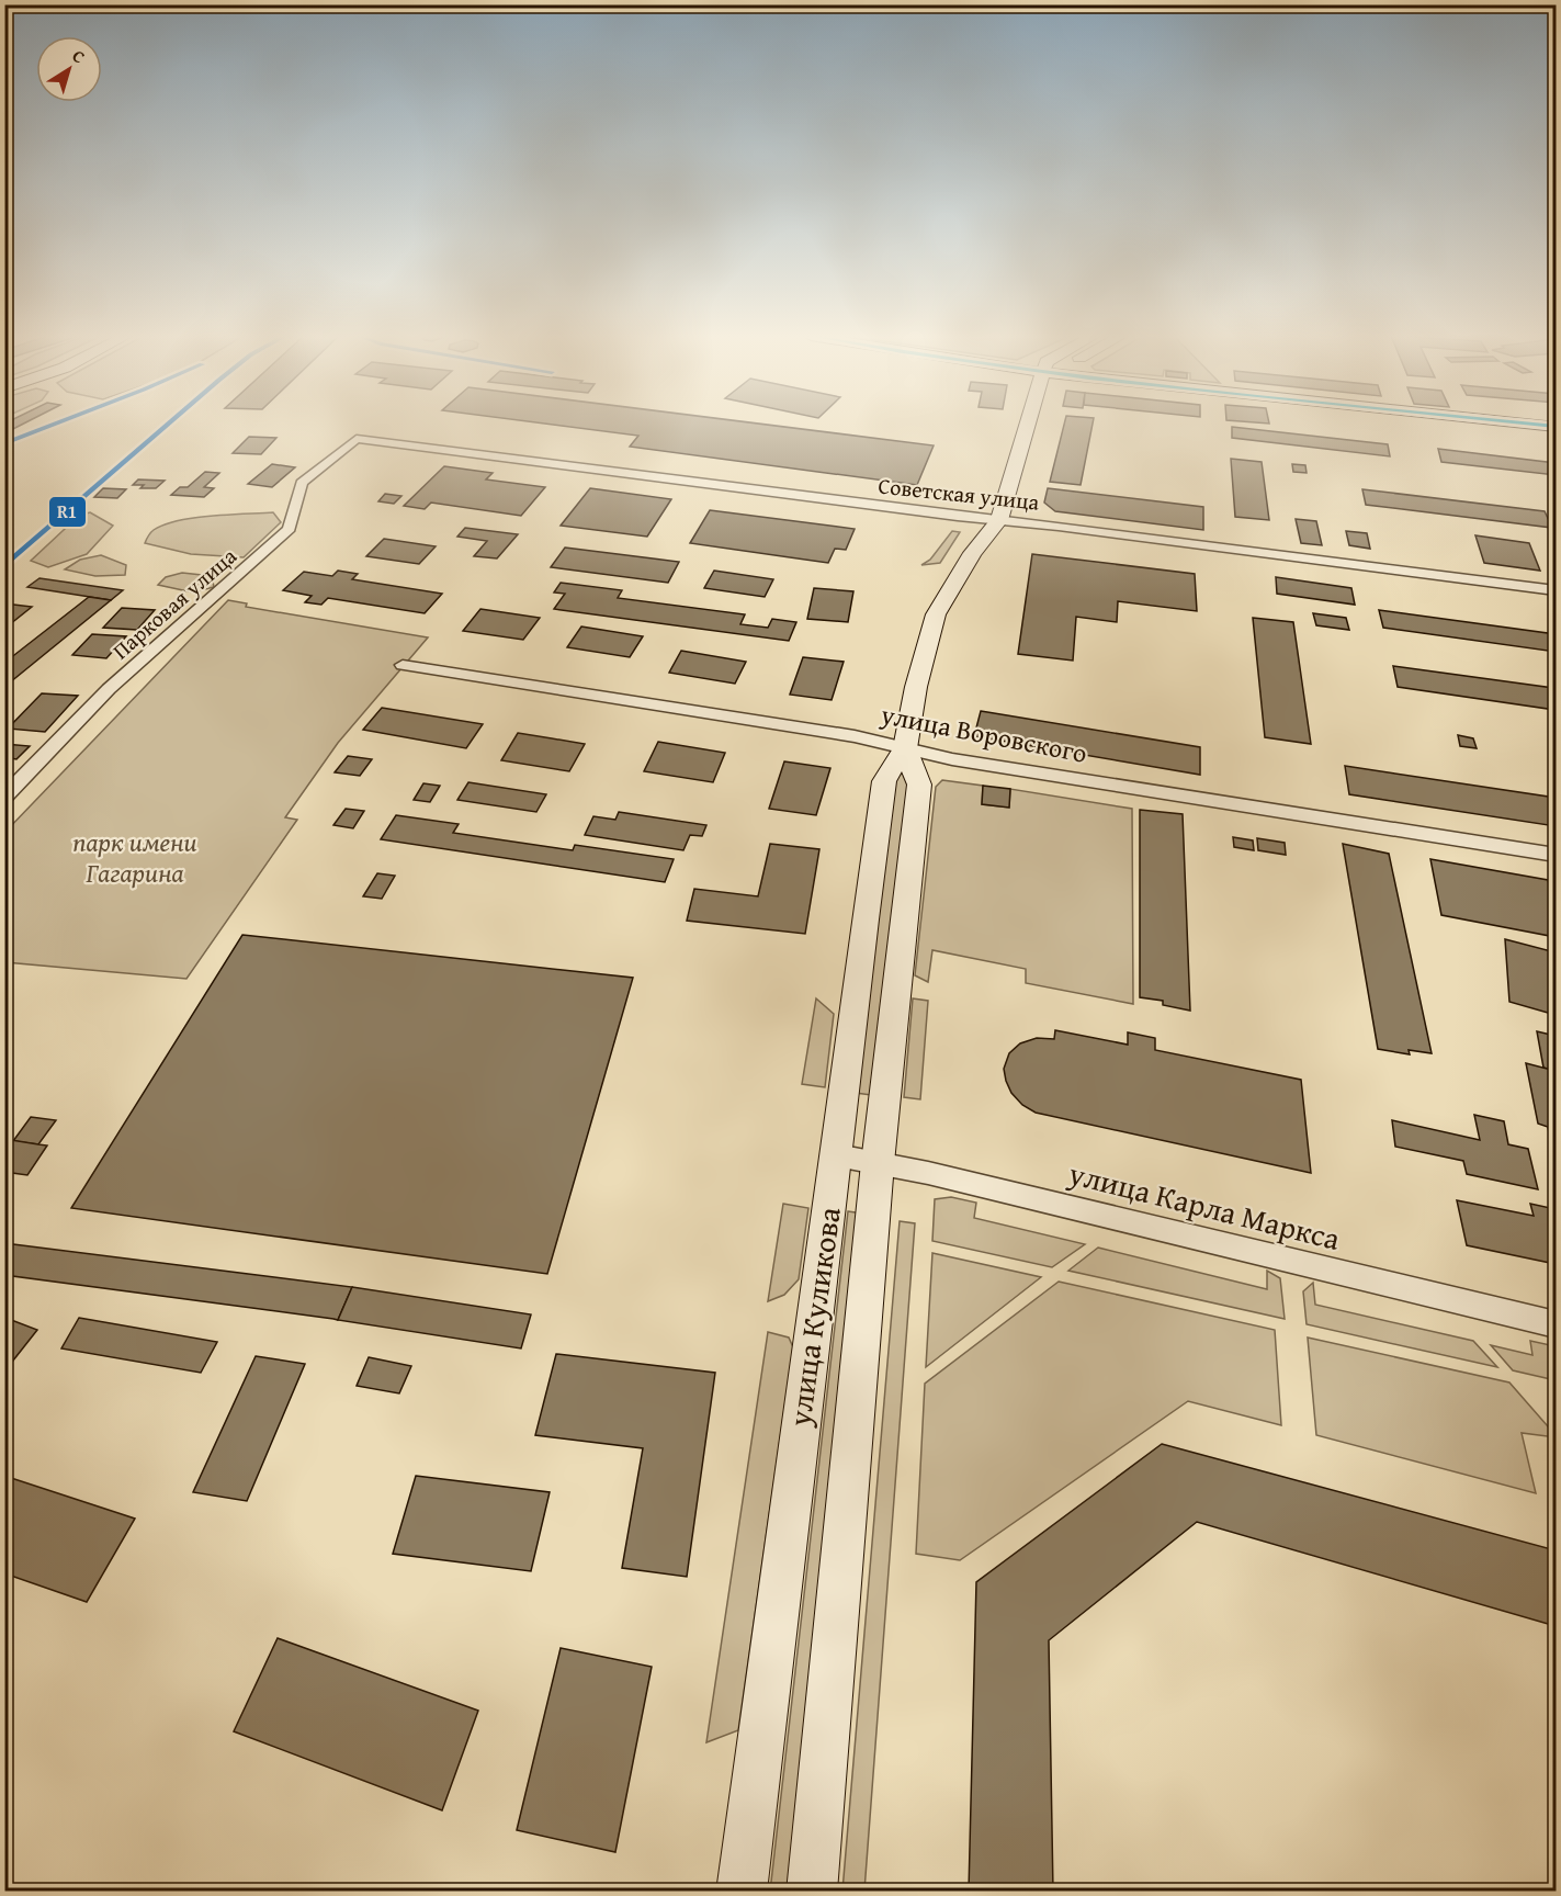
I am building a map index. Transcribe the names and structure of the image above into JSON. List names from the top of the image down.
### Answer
{
  "streets": {
    "main road": ["улица Куликова"],
    "street": [
      "Советская улица",
      "Парковая улица",
      "улица Воровского",
      "улица Карла Маркса"
    ]
  },
  "crossings": [
    ["Советская улица", "Парковая улица"],
    ["Советская улица", "улица Куликова"],
    ["улица Воровского", "улица Куликова"],
    ["улица Карла Маркса", "улица Куликова"]
  ],
  "parks": ["парк имени Гагарина"],
  "lines": ["transit line R1"],
  "north": "top right"
}
